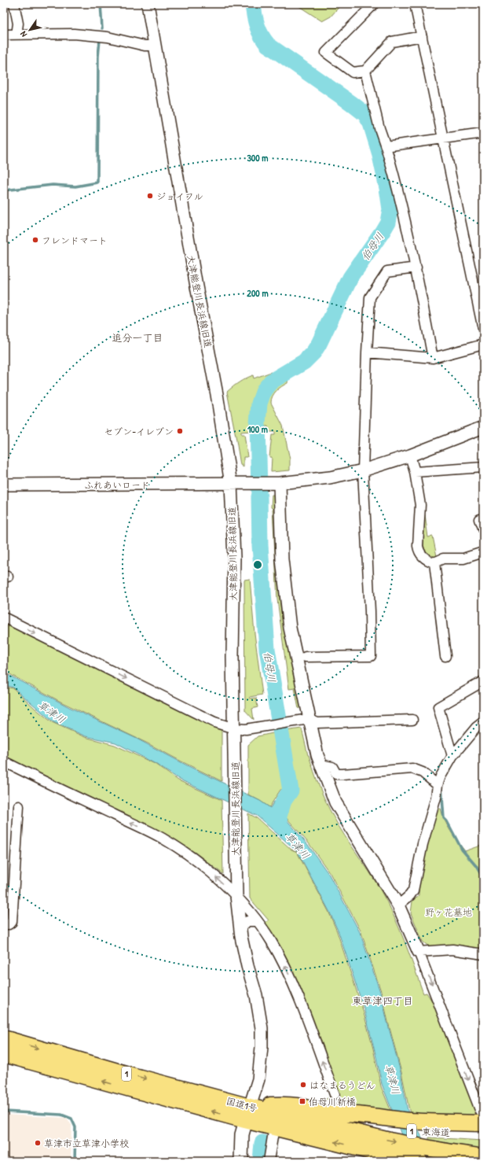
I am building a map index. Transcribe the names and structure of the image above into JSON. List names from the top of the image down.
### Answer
{
  "streets": {
    "highway": ["1", "国道1号", "東海道"],
    "street": ["大津能登川長浜線旧道", "ふれあいロード"]
  },
  "crossings": [
    ["大津能登川長浜線旧道", "ふれあいロード"],
    ["大津能登川長浜線旧道", "国道1号"],
    ["1", "東海道"],
    ["国道1号", "東海道"]
  ],
  "districts": ["追分一丁目", "東草津四丁目"],
  "water": ["伯母川", "草津川"],
  "parks": ["野ヶ花墓地"],
  "places": {
    "other": [
      "ジョイフル",
      "フレンドマート",
      "セブン-イレブン",
      "はなまるうどん",
      "草津市立草津小学校"
    ],
    "transit": ["伯母川新橋"]
  },
  "north": "bottom left",
  "rings": ["300 m", "200 m", "100 m"]
}
